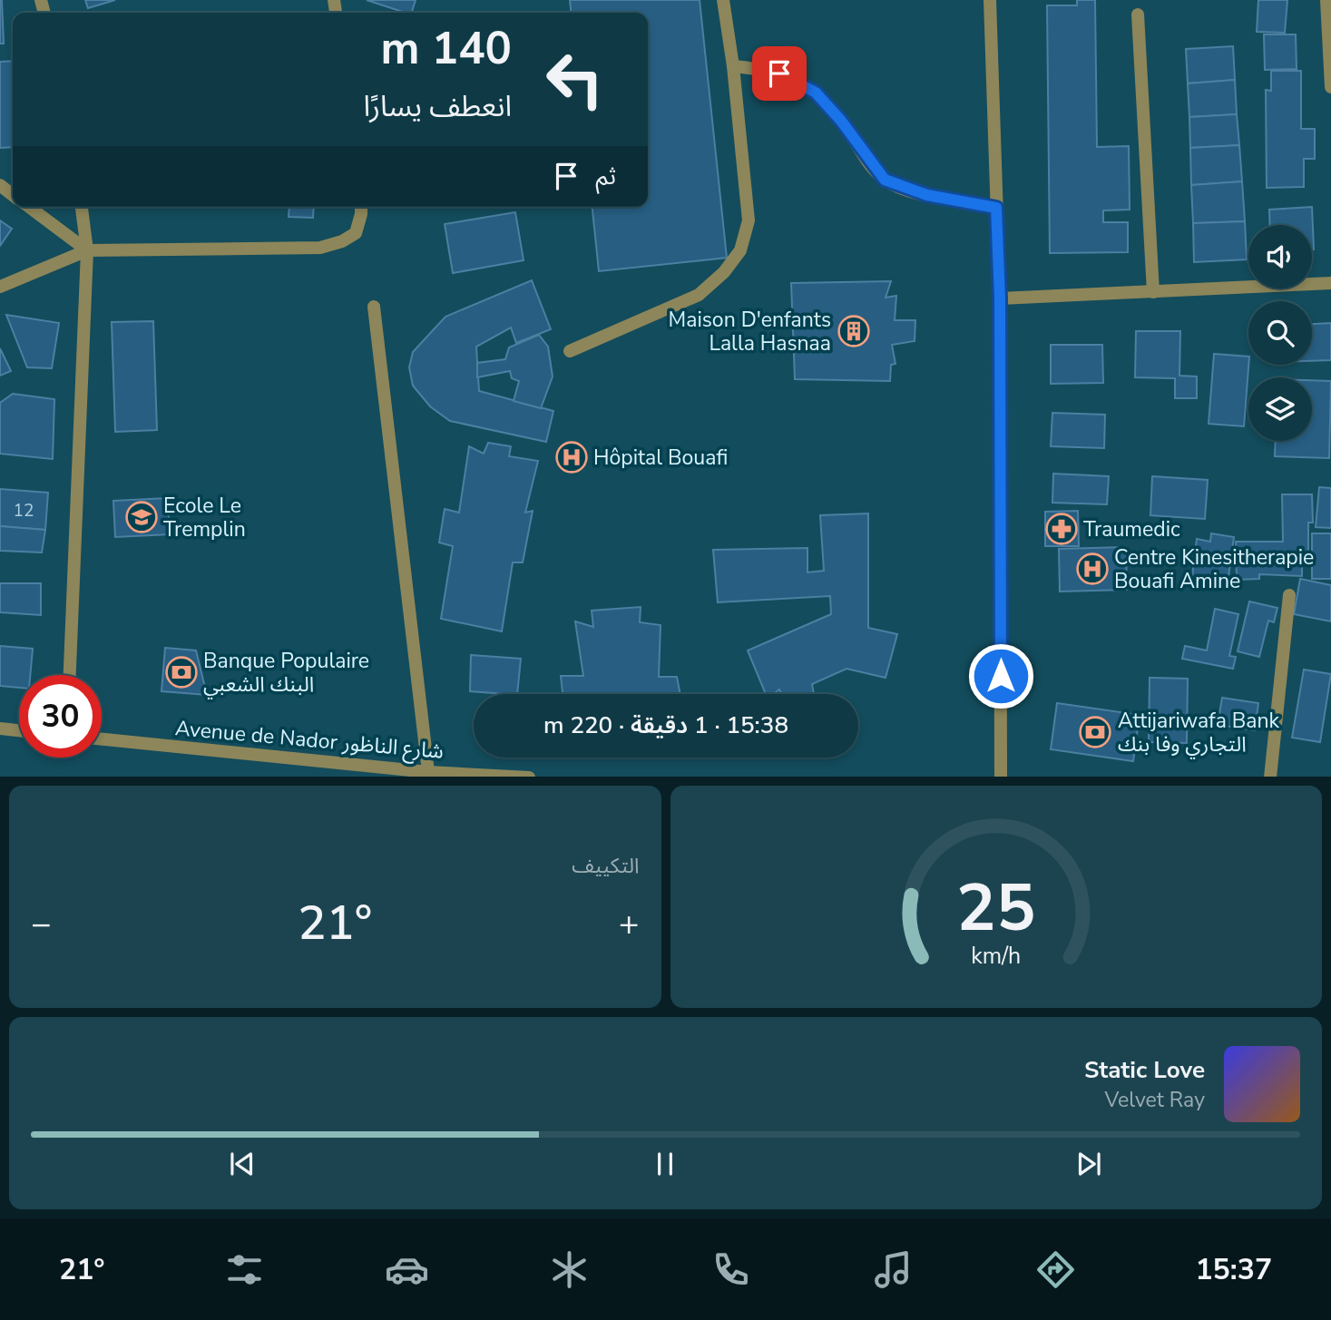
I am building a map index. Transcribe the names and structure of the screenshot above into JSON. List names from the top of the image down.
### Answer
{
  "streets": {
    "street": ["Avenue de Nador شارع الناظور"]
  },
  "places": {
    "building": ["Maison D'enfants Lalla Hasnaa"],
    "hospital": ["Hôpital Bouafi", "Centre Kinesitherapie Bouafi Amine"],
    "school or university": ["Ecole Le Tremplin"],
    "pharmacy": ["Traumedic"],
    "bank": ["Banque Populaire البنك الشعبي", "Attijariwafa Bank التجاري وفا بنك"]
  },
  "house_numbers": ["12"],
  "page": {
    "turn": ["140 m", "انعطف يسارًا"],
    "then": "ثم",
    "limit": "30",
    "trip": "15:38 · 1 دقيقة · 220 m",
    "tile": "التكييف",
    "heat": ["−", "21°", "+"],
    "song": ["Static Love", "Velvet Ray"],
    "tabs": ["15:37", "21°"],
    "gauge": ["25", "km/h"]
  }
}
